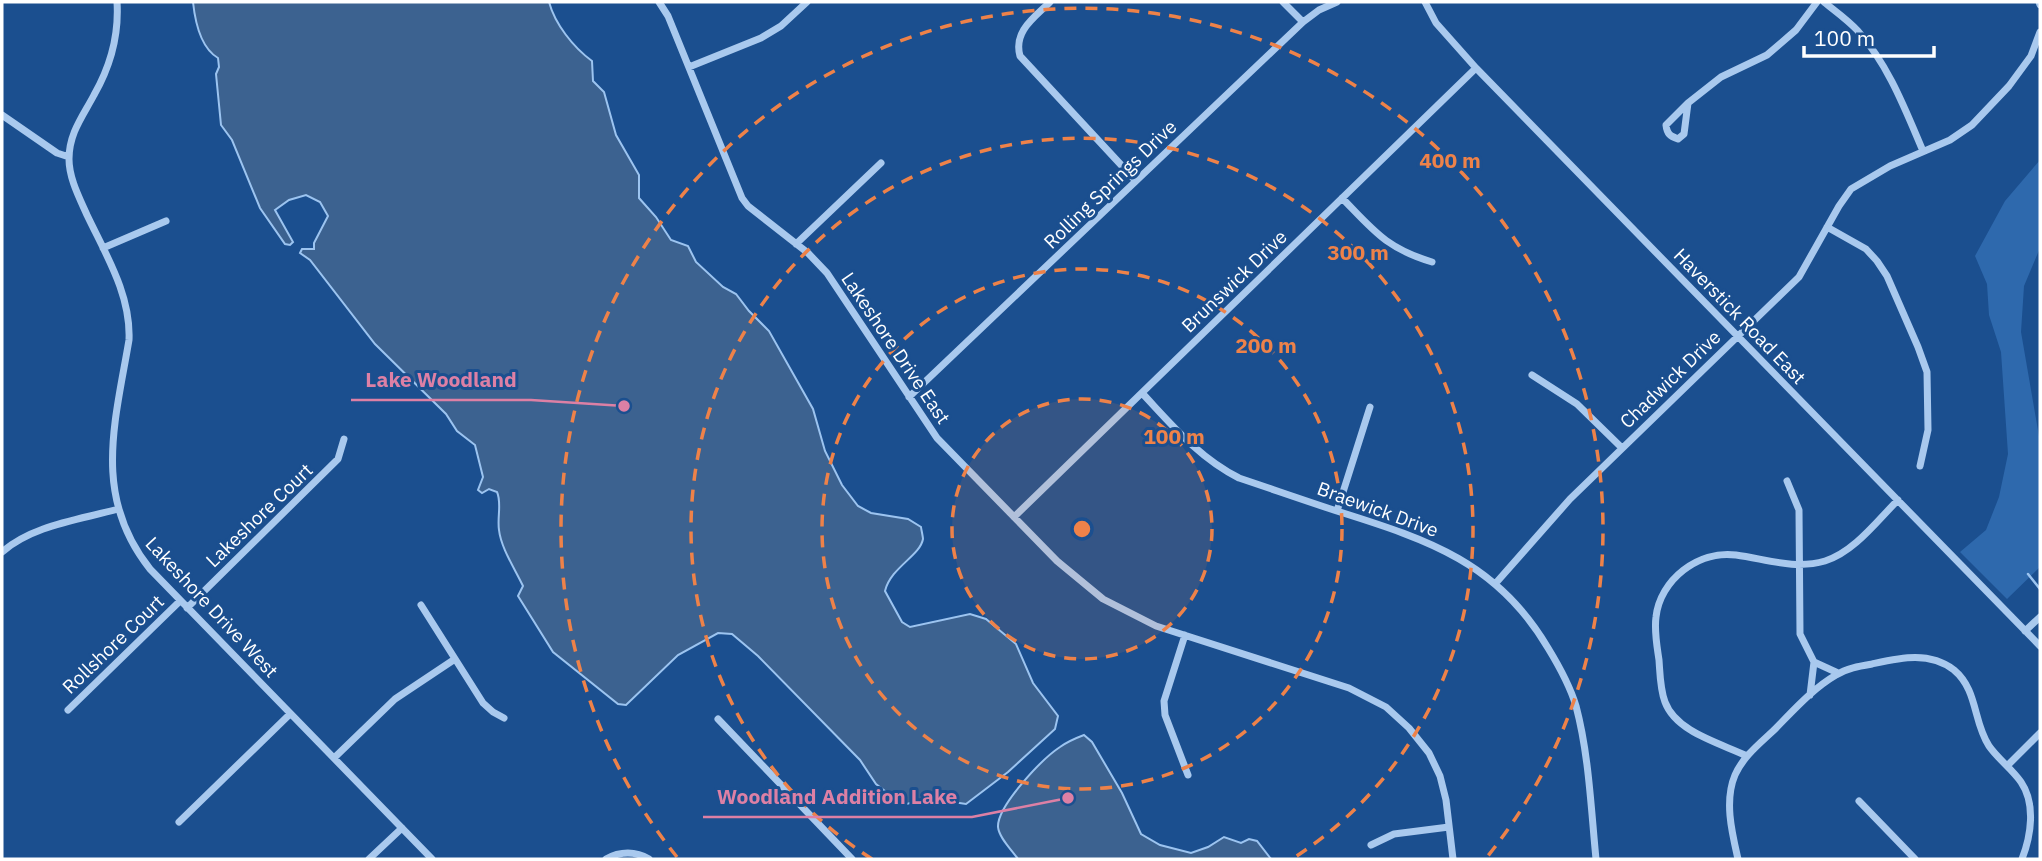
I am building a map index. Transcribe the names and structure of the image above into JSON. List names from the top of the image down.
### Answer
{
  "streets": {
    "street": [
      "Rolling Springs Drive",
      "Brunswick Drive",
      "Haverstick Road East",
      "Lakeshore Drive East",
      "Chadwick Drive",
      "Braewick Drive",
      "Lakeshore Court",
      "Lakeshore Drive West",
      "Rollshore Court"
    ]
  },
  "crossings": [
    ["Rolling Springs Drive", "Lakeshore Drive East"],
    ["Brunswick Drive", "Haverstick Road East"],
    ["Brunswick Drive", "Lakeshore Drive East"],
    ["Brunswick Drive", "Braewick Drive"],
    ["Haverstick Road East", "Chadwick Drive"],
    ["Chadwick Drive", "Braewick Drive"],
    ["Lakeshore Court", "Lakeshore Drive West"],
    ["Lakeshore Drive West", "Rollshore Court"]
  ],
  "places": ["Lake Woodland", "Woodland Addition Lake"],
  "scale_bar": "100 m",
  "rings": [
    "400 m",
    "300 m",
    "200 m",
    "100 m"
  ]
}
